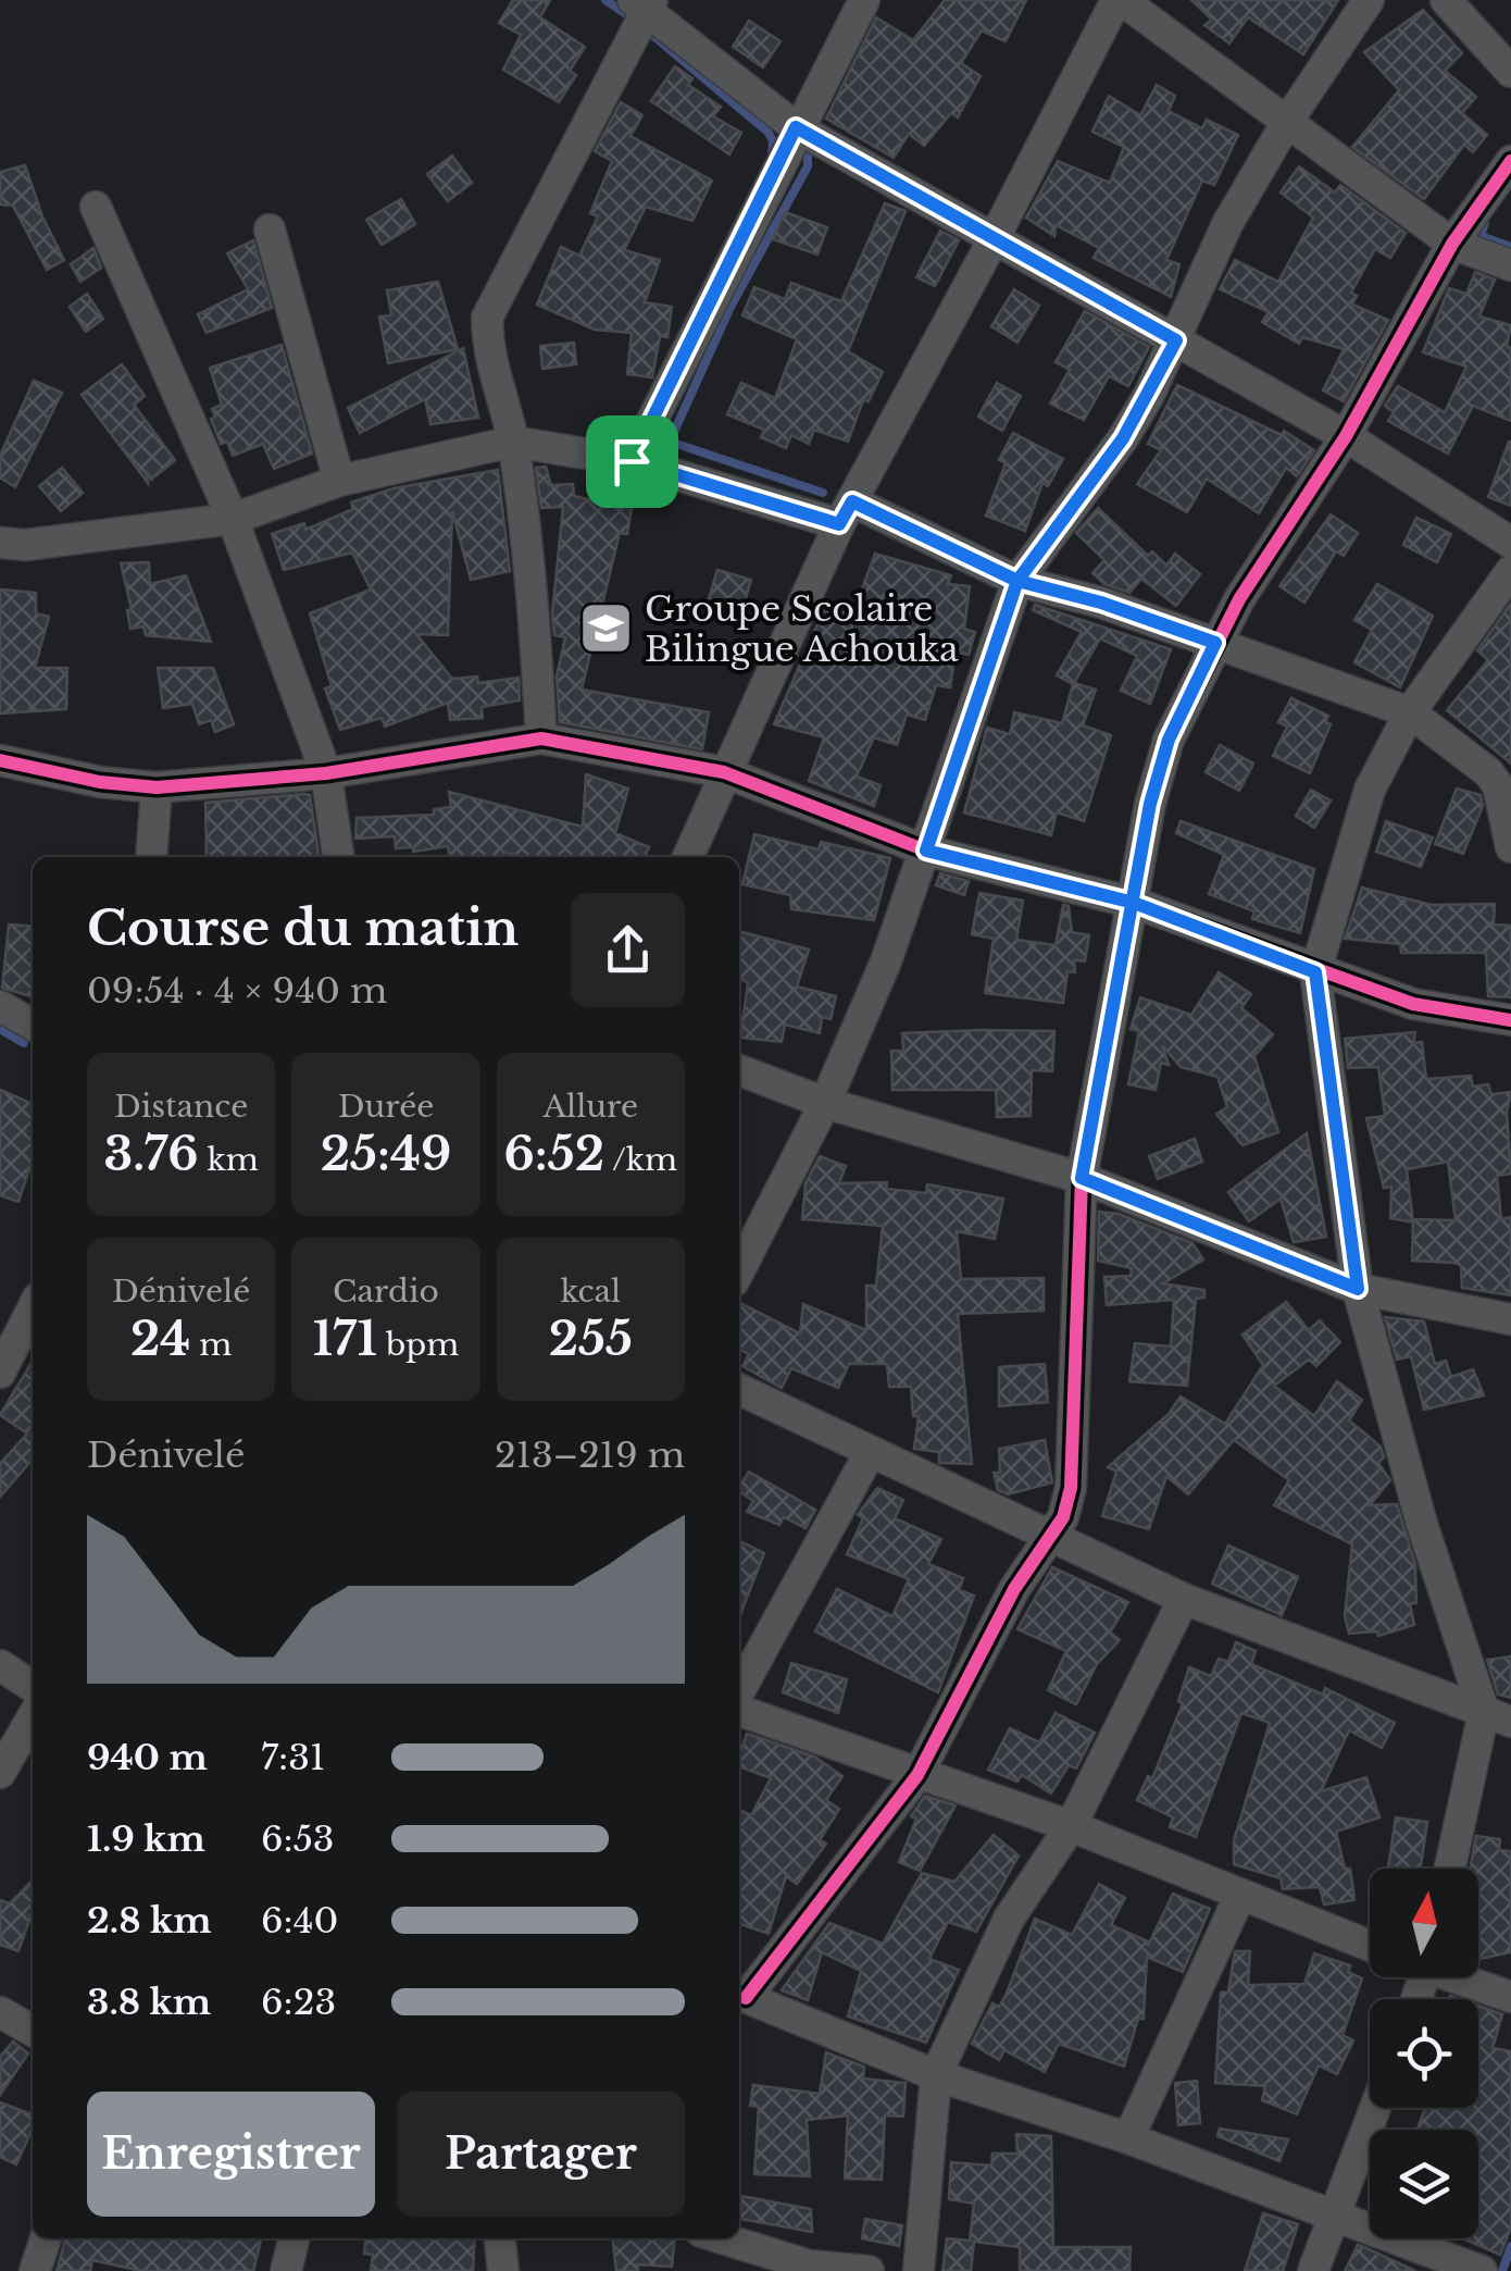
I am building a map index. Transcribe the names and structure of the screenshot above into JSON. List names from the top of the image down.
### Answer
{
  "places": {
    "school or university": ["Groupe Scolaire Bilingue Achouka"]
  },
  "north": "top",
  "page": {
    "heading": ["Course du matin", "09:54 · 4 × 940 m"],
    "stats": [
      ["Distance", "3.76 km"],
      ["Durée", "25:49"],
      ["Allure", "6:52 /km"],
      ["Dénivelé", "24 m"],
      ["Cardio", "171 bpm"],
      ["kcal", "255"]
    ],
    "chart": ["Dénivelé", "213–219 m"],
    "list": [
      {
        "name": "940 m",
        "note": "7:31"
      },
      {
        "name": "1.9 km",
        "note": "6:53"
      },
      {
        "name": "2.8 km",
        "note": "6:40"
      },
      {
        "name": "3.8 km",
        "note": "6:23"
      }
    ],
    "buttons": ["Enregistrer", "Partager"]
  }
}
